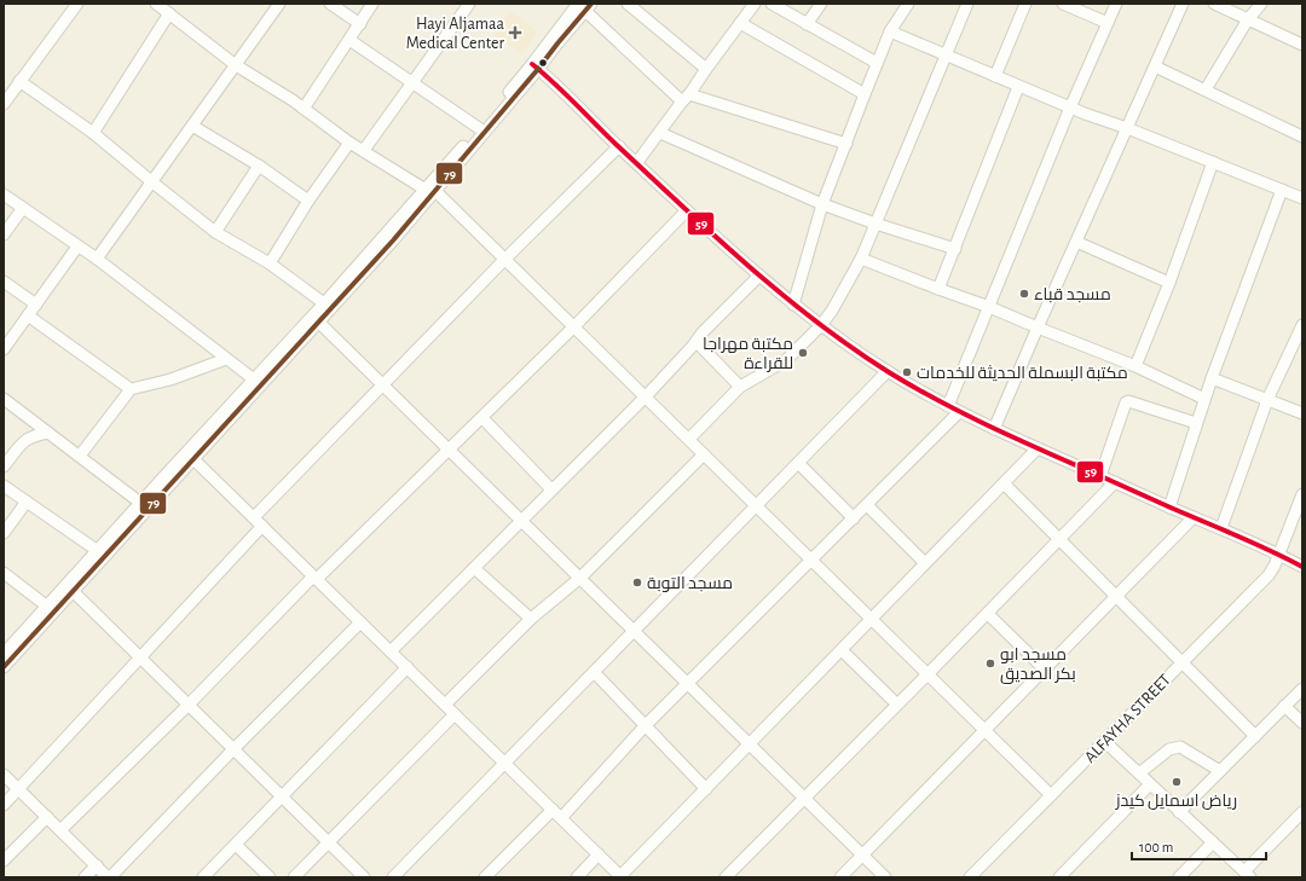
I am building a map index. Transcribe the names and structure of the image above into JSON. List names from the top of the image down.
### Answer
{
  "streets": {
    "street": ["ALFAYHA STREET"]
  },
  "places": {
    "health": ["Hayi Aljamaa Medical Center"],
    "other": [
      "مسجد قباء",
      "مكتبة مهراجا للقراءة",
      "مكتبة البسملة الحديثة للخدمات",
      "مسجد التوبة",
      "مسجد ابو بكر الصديق",
      "رياض اسمايل كيدز"
    ]
  },
  "lines": ["transit line 79", "transit line 59"],
  "scale_bar": "100 m"
}
